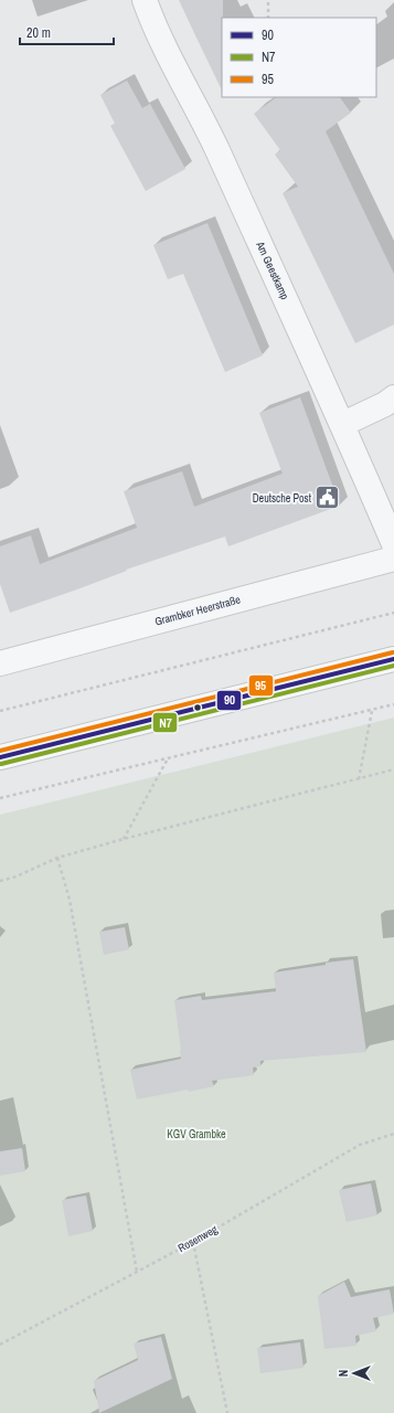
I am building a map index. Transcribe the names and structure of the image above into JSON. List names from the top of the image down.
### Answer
{
  "streets": {
    "street": ["Am Geestkamp", "Grambker Heerstraße"],
    "path": ["Rosenweg"]
  },
  "parks": ["KGV Grambke"],
  "places": {
    "public building": ["Deutsche Post"]
  },
  "lines": ["transit line 95", "transit line 90", "transit line N7"],
  "legend": ["90", "N7", "95"],
  "scale_bar": "20 m",
  "north": "left"
}
